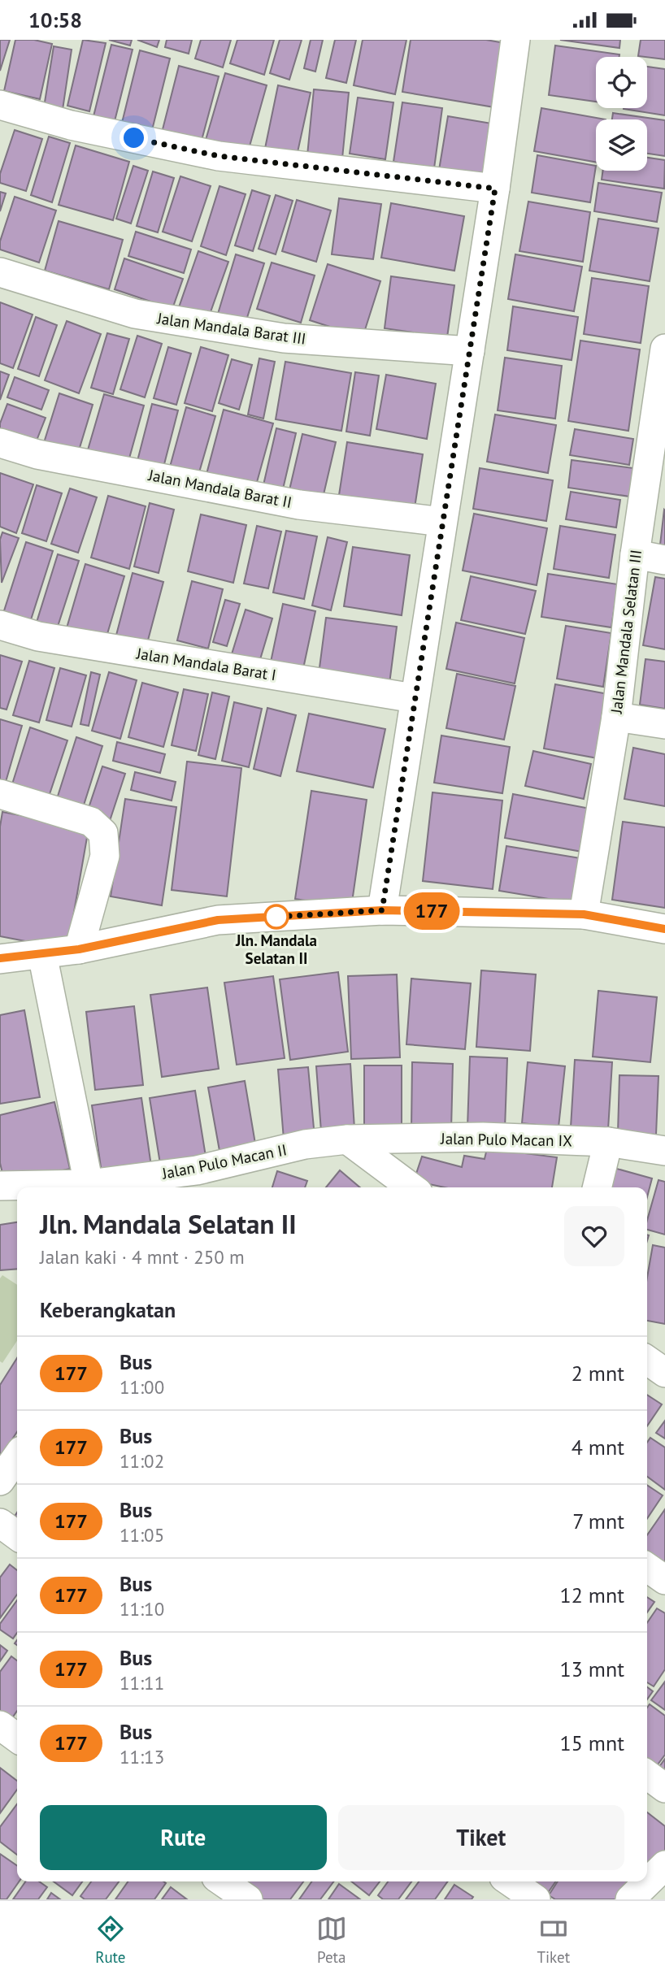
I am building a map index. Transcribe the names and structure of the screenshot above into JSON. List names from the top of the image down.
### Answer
{
  "streets": {
    "street": [
      "Jalan Mandala Barat III",
      "Jalan Mandala Barat II",
      "Jalan Mandala Selatan III",
      "Jalan Mandala Barat I",
      "Jalan Pulo Macan IX",
      "Jalan Pulo Macan II"
    ]
  },
  "crossings": [
    ["Jalan Pulo Macan IX", "Jalan Pulo Macan II"]
  ],
  "places": ["Jln. Mandala Selatan II"],
  "lines": ["bus line 177"],
  "page": {
    "status": "10:58",
    "on_map": "177",
    "heading": [
      ["Jln. Mandala Selatan II", "Jalan kaki · 4 mnt · 250 m"],
      "Keberangkatan"
    ],
    "list": [
      {
        "mark": "177",
        "name": "Bus",
        "note": "11:00",
        "value": "2 mnt"
      },
      {
        "mark": "177",
        "name": "Bus",
        "note": "11:02",
        "value": "4 mnt"
      },
      {
        "mark": "177",
        "name": "Bus",
        "note": "11:05",
        "value": "7 mnt"
      },
      {
        "mark": "177",
        "name": "Bus",
        "note": "11:10",
        "value": "12 mnt"
      },
      {
        "mark": "177",
        "name": "Bus",
        "note": "11:11",
        "value": "13 mnt"
      },
      {
        "mark": "177",
        "name": "Bus",
        "note": "11:13",
        "value": "15 mnt"
      }
    ],
    "buttons": ["Rute", "Tiket"],
    "tabs": ["Rute", "Peta", "Tiket"]
  }
}
